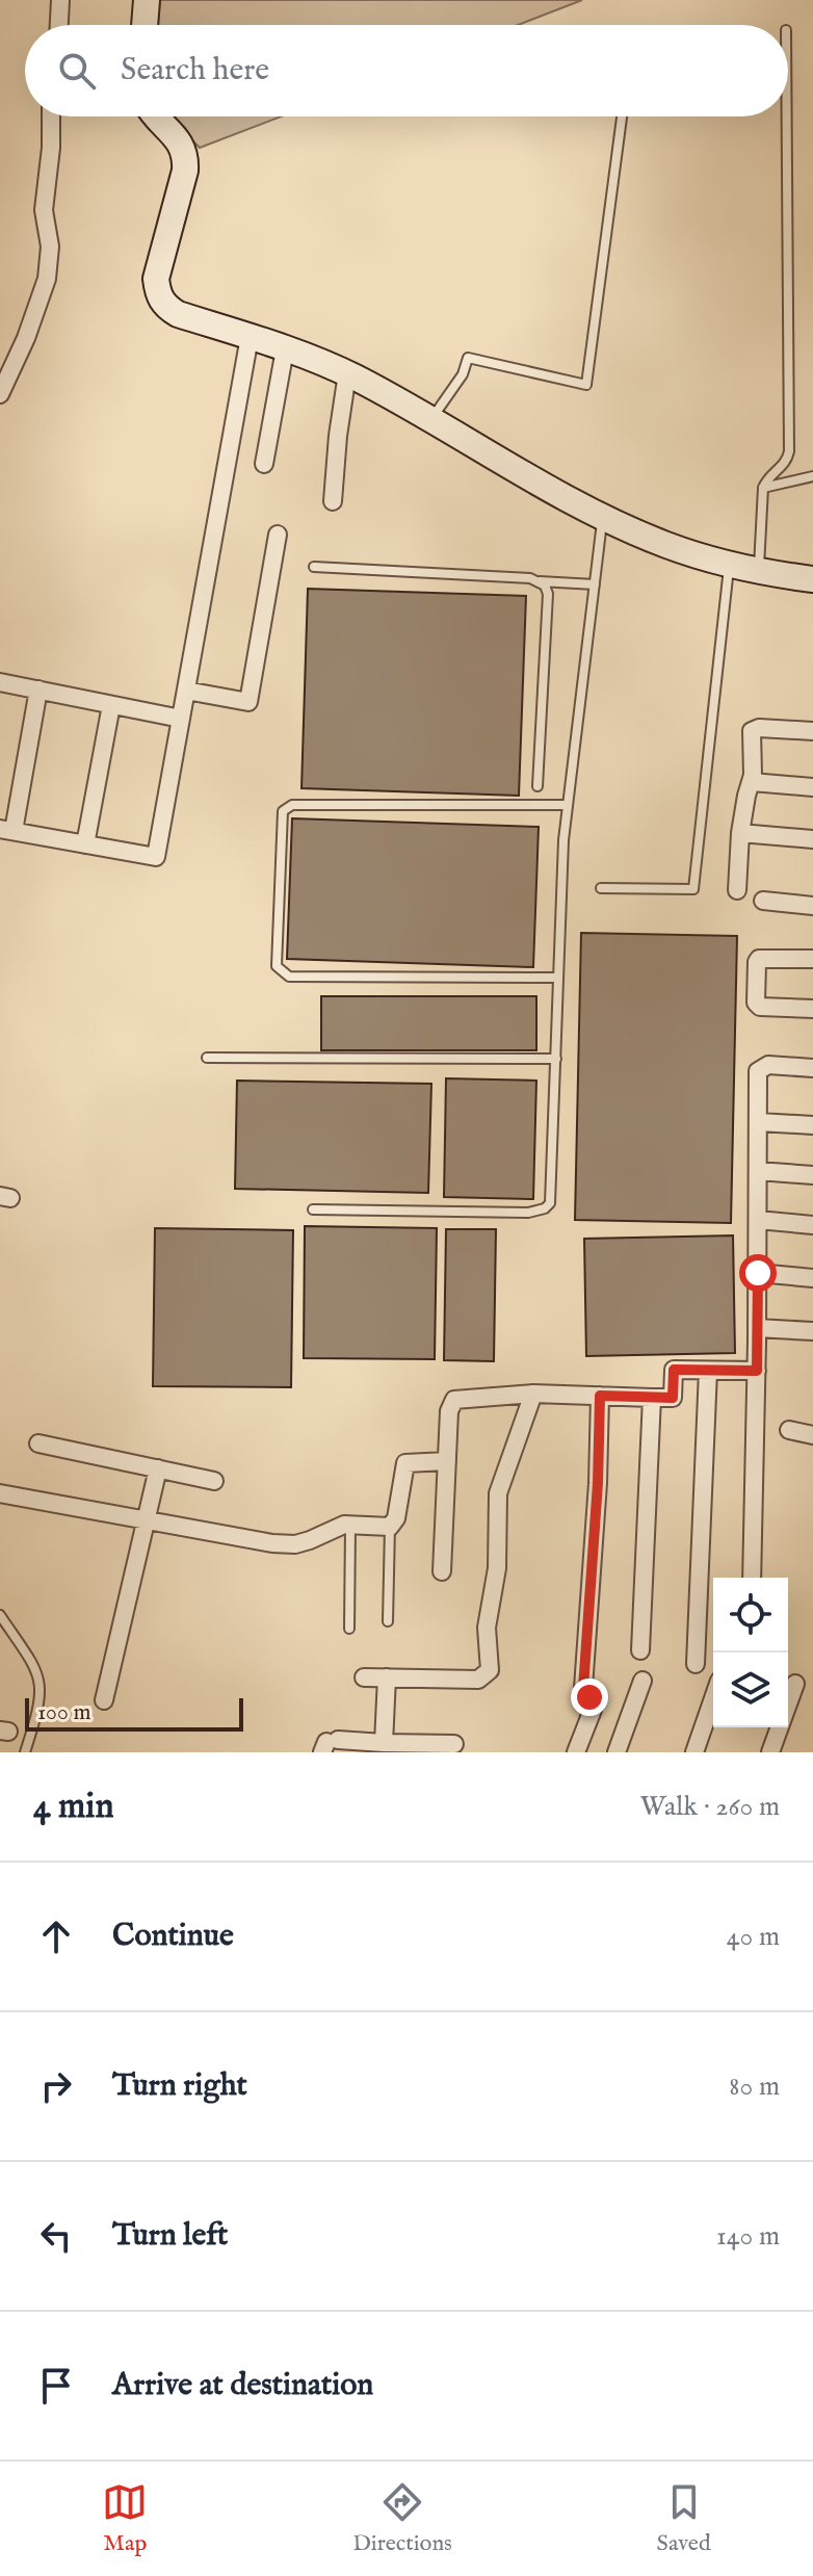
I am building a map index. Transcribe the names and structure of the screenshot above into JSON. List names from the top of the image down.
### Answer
{
  "scale_bar": "100 m",
  "page": {
    "search": "Search here",
    "scale": "100 m",
    "heading": ["4 min", "Walk · 260 m"],
    "list": [
      ["Continue", "40 m"],
      ["Turn right", "80 m"],
      ["Turn left", "140 m"],
      "Arrive at destination"
    ],
    "nav": ["Map", "Directions", "Saved"]
  }
}
